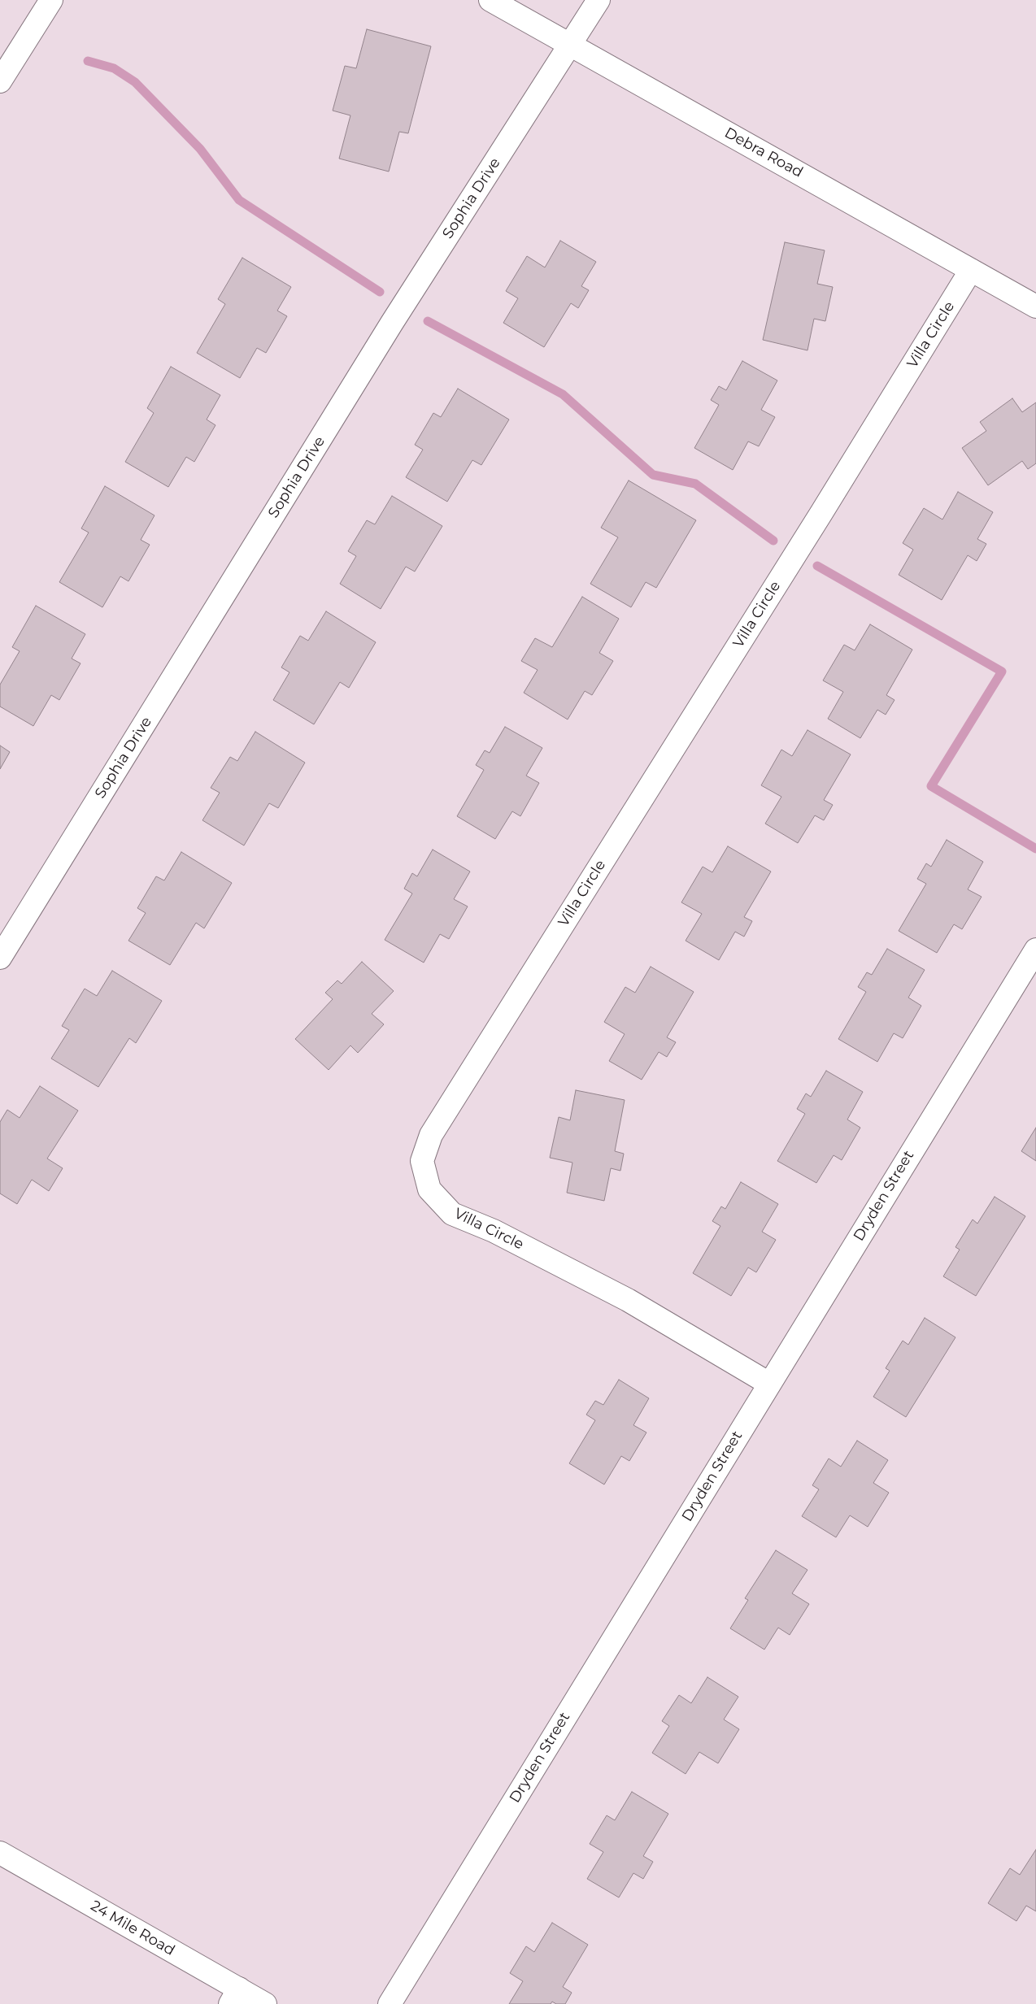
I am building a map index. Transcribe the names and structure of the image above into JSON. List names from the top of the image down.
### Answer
{
  "streets": {
    "street": [
      "Debra Road",
      "Sophia Drive",
      "Villa Circle",
      "Dryden Street",
      "24 Mile Road"
    ]
  },
  "crossings": [
    ["Debra Road", "Sophia Drive"],
    ["Debra Road", "Villa Circle"],
    ["Villa Circle", "Dryden Street"]
  ]
}
